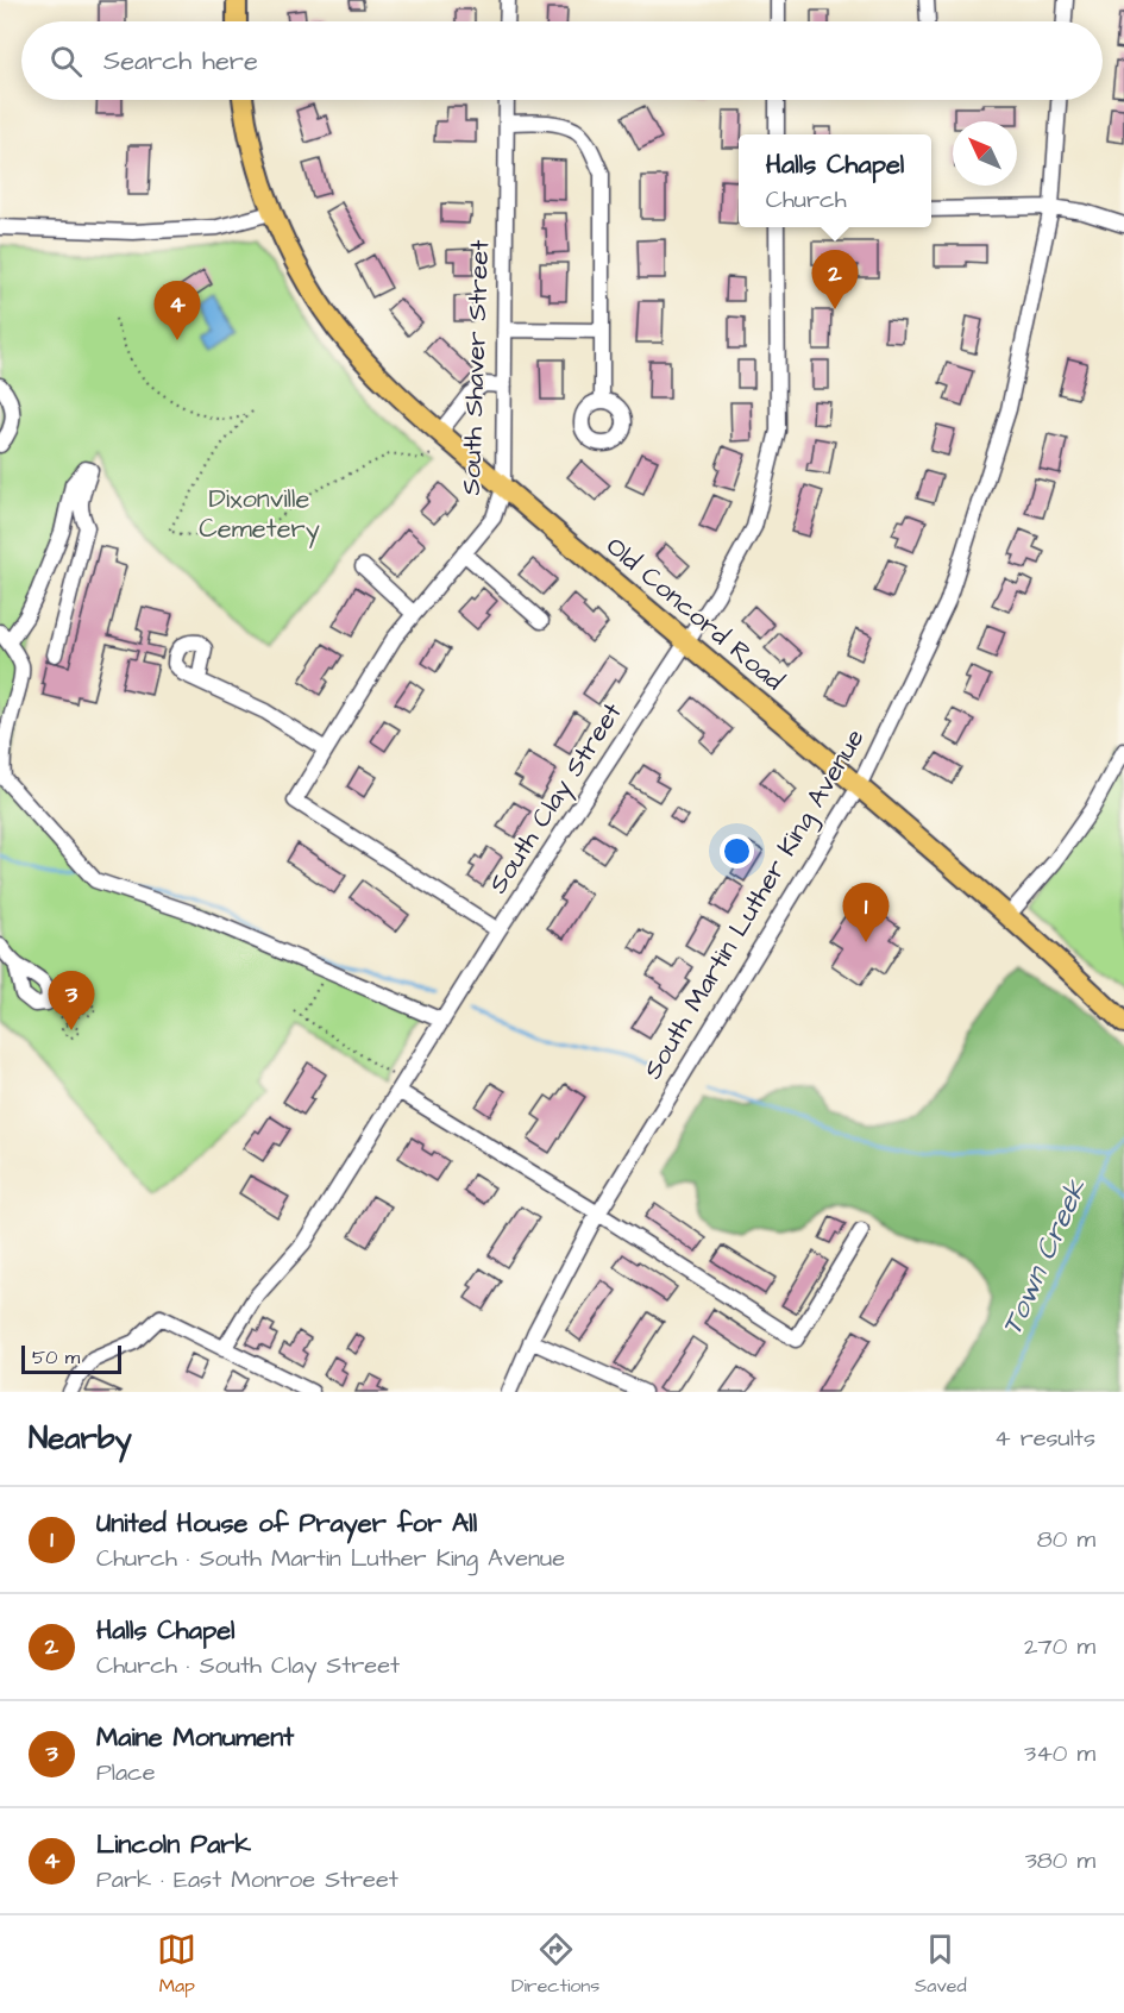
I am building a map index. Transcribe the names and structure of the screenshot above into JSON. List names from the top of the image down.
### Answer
{
  "streets": {
    "main road": ["Old Concord Road"],
    "street": ["South Shaver Street", "South Clay Street", "South Martin Luther King Avenue"]
  },
  "crossings": [
    ["South Shaver Street", "Old Concord Road"],
    ["South Shaver Street", "South Clay Street"],
    ["Old Concord Road", "South Clay Street"],
    ["Old Concord Road", "South Martin Luther King Avenue"]
  ],
  "water": ["Town Creek"],
  "parks": ["Dixonville Cemetery"],
  "scale_bar": "50 m",
  "north": "top left",
  "page": {
    "search": "Search here",
    "popup": ["Halls Chapel", "Church"],
    "pins": [
      "2",
      "4",
      "1",
      "3"
    ],
    "scale": "50 m",
    "heading": ["Nearby", "4 results"],
    "list": [
      {
        "mark": "1",
        "name": "United House of Prayer for All",
        "note": "Church · South Martin Luther King Avenue",
        "value": "80 m"
      },
      {
        "mark": "2",
        "name": "Halls Chapel",
        "note": "Church · South Clay Street",
        "value": "270 m"
      },
      {
        "mark": "3",
        "name": "Maine Monument",
        "note": "Place",
        "value": "340 m"
      },
      {
        "mark": "4",
        "name": "Lincoln Park",
        "note": "Park · East Monroe Street",
        "value": "380 m"
      }
    ],
    "nav": ["Map", "Directions", "Saved"]
  }
}
